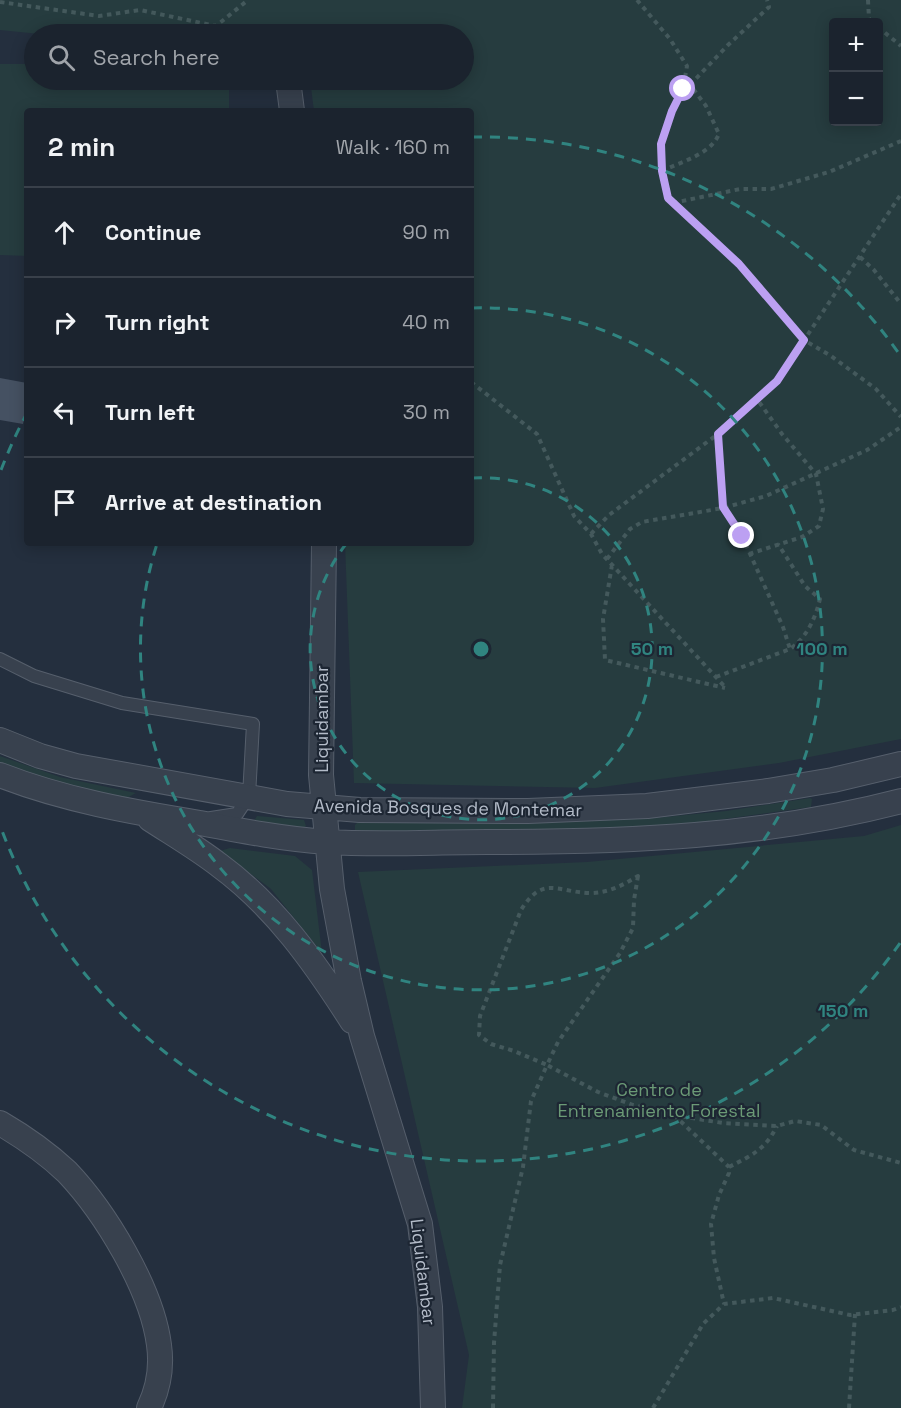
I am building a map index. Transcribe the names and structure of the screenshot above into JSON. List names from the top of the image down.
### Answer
{
  "streets": {
    "street": ["Liquidambar", "Avenida Bosques de Montemar"]
  },
  "crossings": [
    ["Liquidambar", "Avenida Bosques de Montemar"]
  ],
  "parks": ["Centro de Entrenamiento Forestal"],
  "page": {
    "map_buttons": ["+", "−"],
    "search": "Search here",
    "heading": ["2 min", "Walk · 160 m"],
    "list": [
      ["Continue", "90 m"],
      ["Turn right", "40 m"],
      ["Turn left", "30 m"],
      "Arrive at destination"
    ]
  },
  "rings": ["50 m", "100 m", "150 m"]
}
